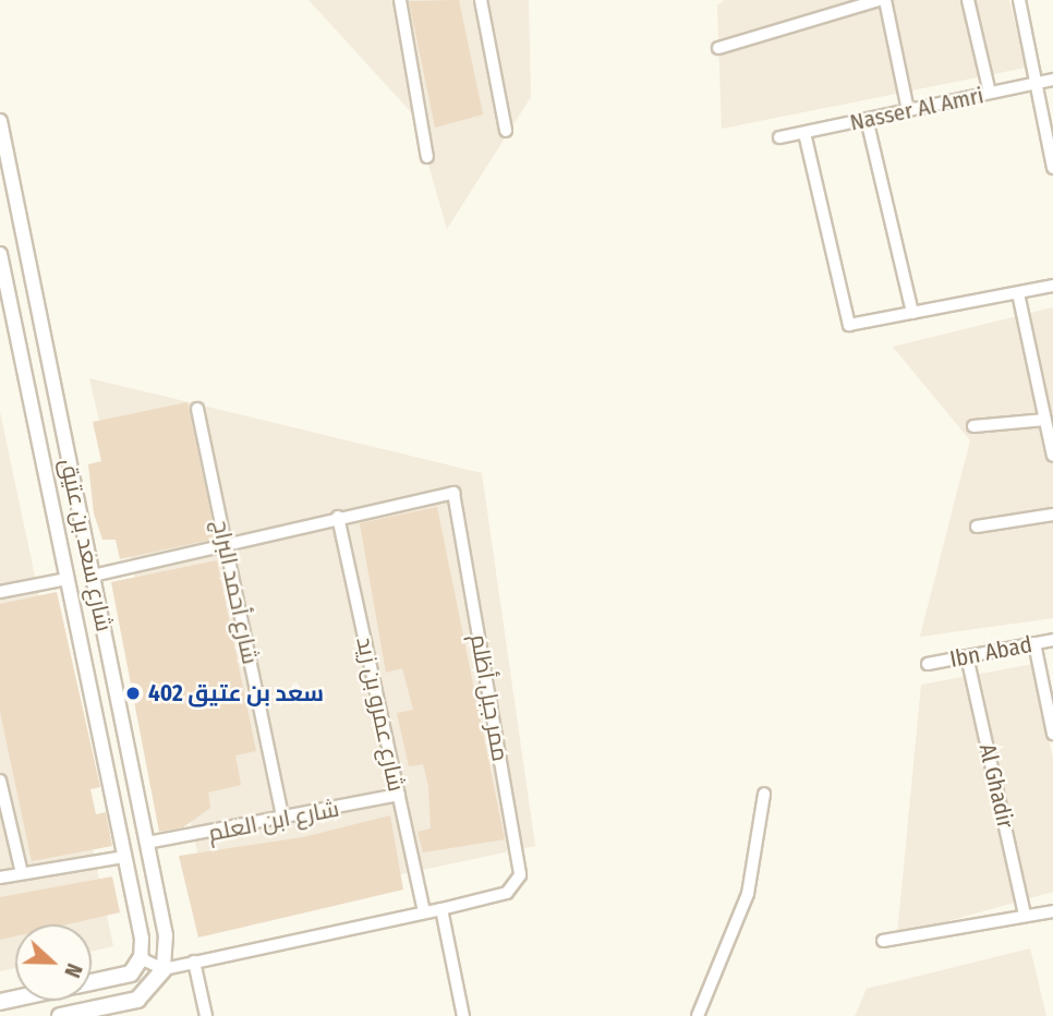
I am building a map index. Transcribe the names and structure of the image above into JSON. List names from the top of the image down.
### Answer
{
  "streets": {
    "street": [
      "Nasser Al Amri",
      "شارع سعد بن عتيق",
      "شارع أحمد البراج",
      "Ibn Abad",
      "ممر جبل أظلم",
      "شارع عمرو بن زيد",
      "Al Ghadir",
      "شارع ابن العلم"
    ]
  },
  "crossings": [
    ["شارع سعد بن عتيق", "ممر جبل أظلم"],
    ["شارع سعد بن عتيق", "شارع ابن العلم"],
    ["شارع أحمد البراج", "ممر جبل أظلم"],
    ["شارع أحمد البراج", "شارع ابن العلم"],
    ["Ibn Abad", "Al Ghadir"],
    ["ممر جبل أظلم", "شارع عمرو بن زيد"],
    ["شارع عمرو بن زيد", "شارع ابن العلم"]
  ],
  "places": ["سعد بن عتيق 402"],
  "north": "right"
}
